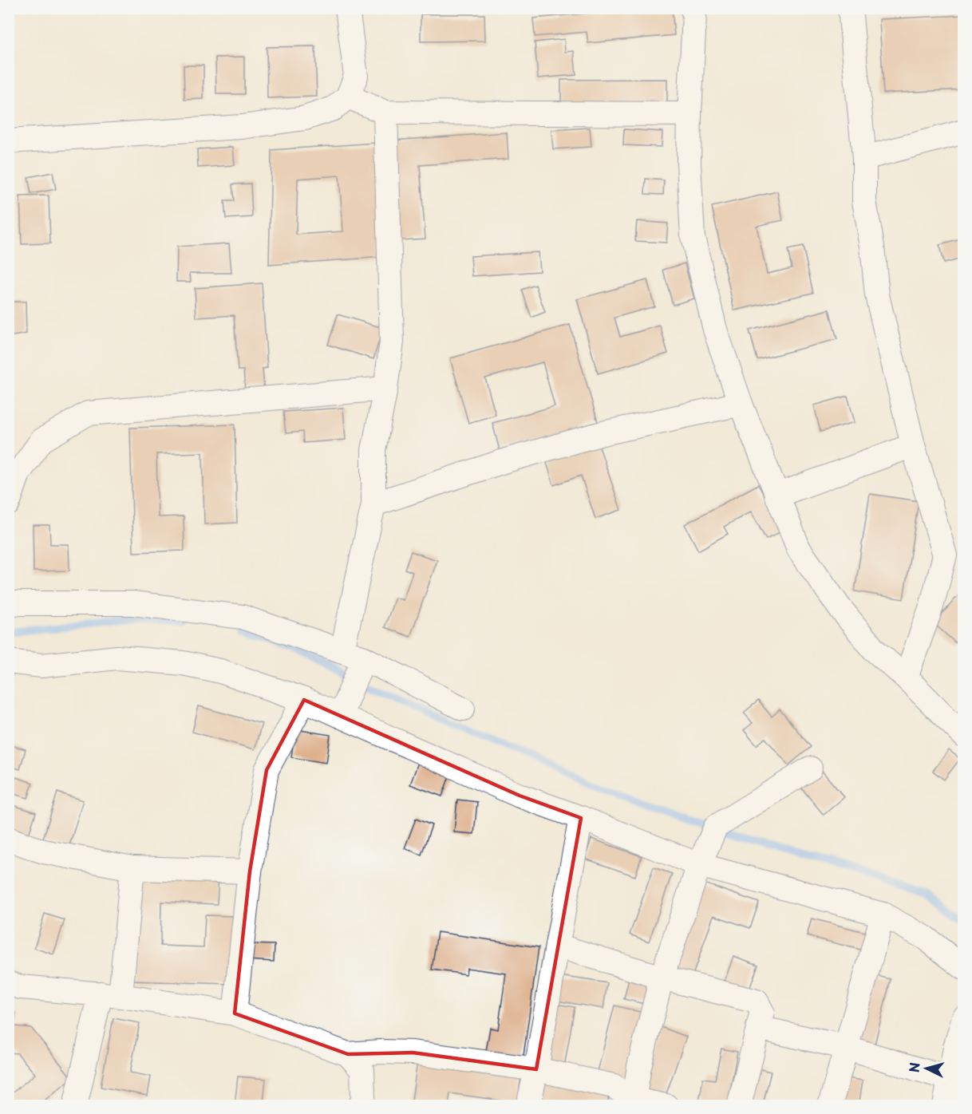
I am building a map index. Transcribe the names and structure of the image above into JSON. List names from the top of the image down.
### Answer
{
  "north": "left"
}
